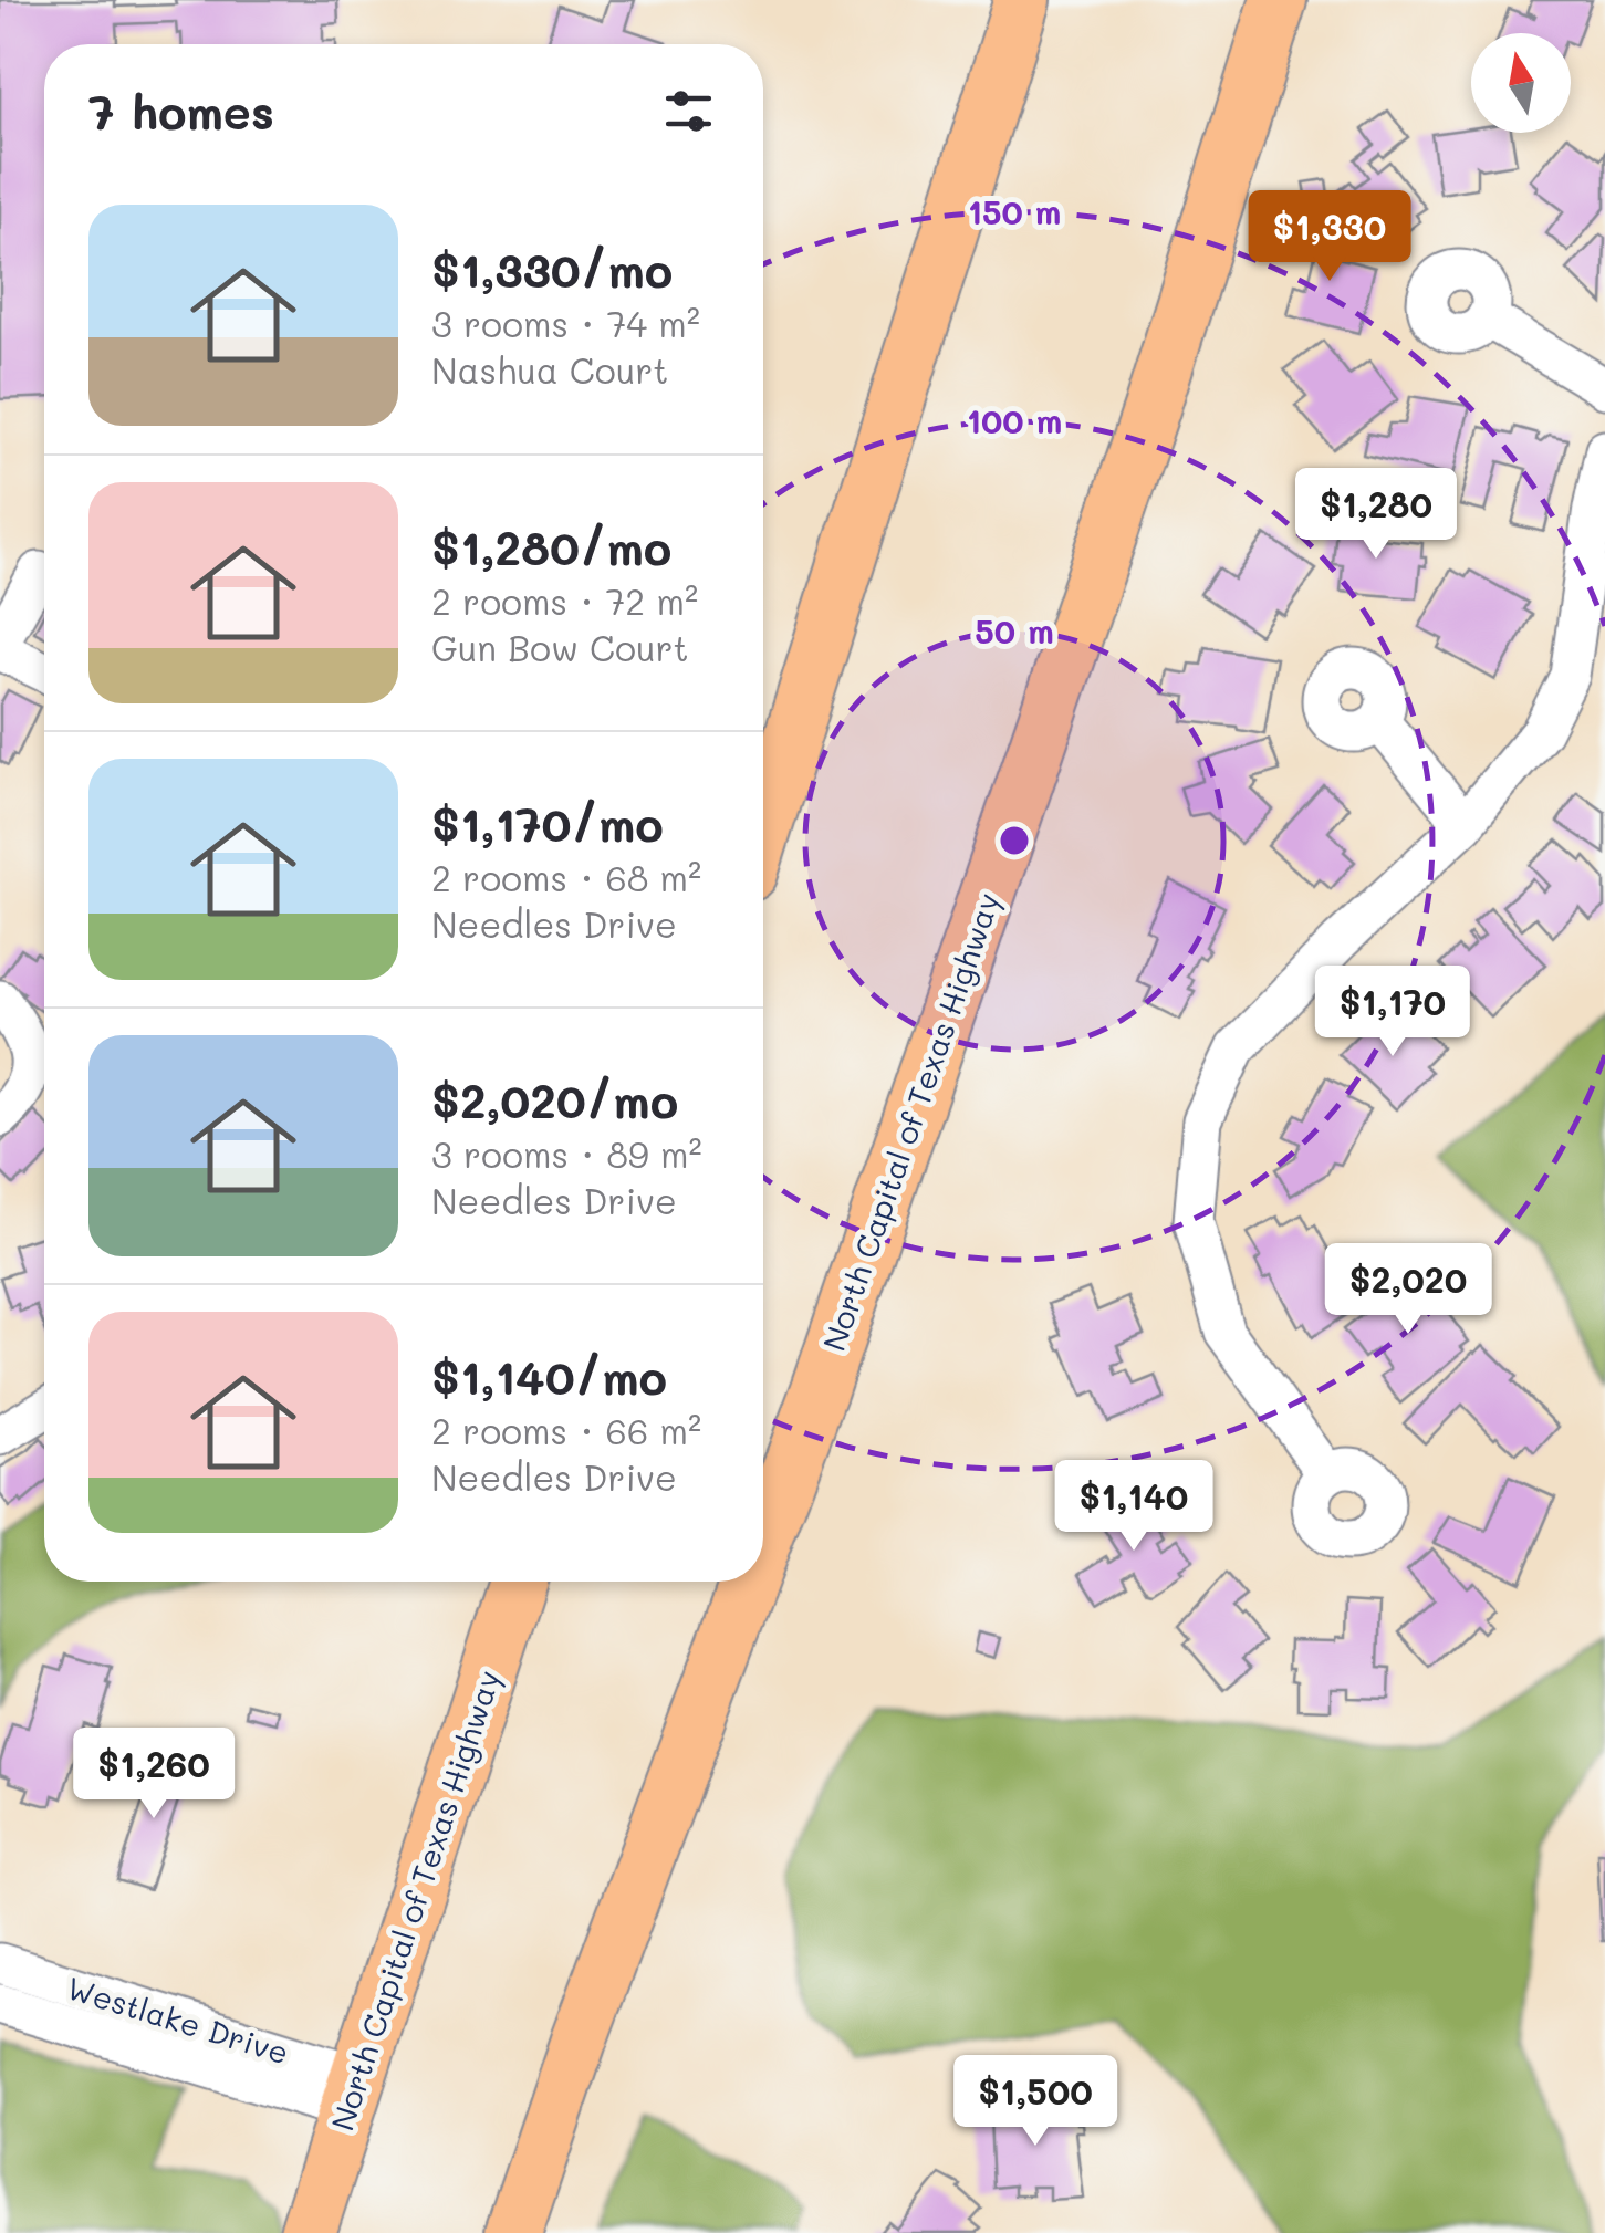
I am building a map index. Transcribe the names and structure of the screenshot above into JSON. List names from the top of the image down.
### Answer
{
  "streets": {
    "highway": ["North Capital of Texas Highway"],
    "street": ["Westlake Drive"]
  },
  "crossings": [
    ["North Capital of Texas Highway", "Westlake Drive"]
  ],
  "north": "top",
  "page": {
    "heading": "7 homes",
    "list": [
      {
        "name": "$1,330/mo",
        "note": "3 rooms · 74 m² · Nashua Court"
      },
      {
        "name": "$1,280/mo",
        "note": "2 rooms · 72 m² · Gun Bow Court"
      },
      {
        "name": "$1,170/mo",
        "note": "2 rooms · 68 m² · Needles Drive"
      },
      {
        "name": "$2,020/mo",
        "note": "3 rooms · 89 m² · Needles Drive"
      },
      {
        "name": "$1,140/mo",
        "note": "2 rooms · 66 m² · Needles Drive"
      }
    ],
    "price": [
      "$1,330",
      "$1,280",
      "$1,170",
      "$2,020",
      "$1,140",
      "$1,260",
      "$1,500"
    ]
  },
  "rings": ["150 m", "100 m", "50 m"]
}
